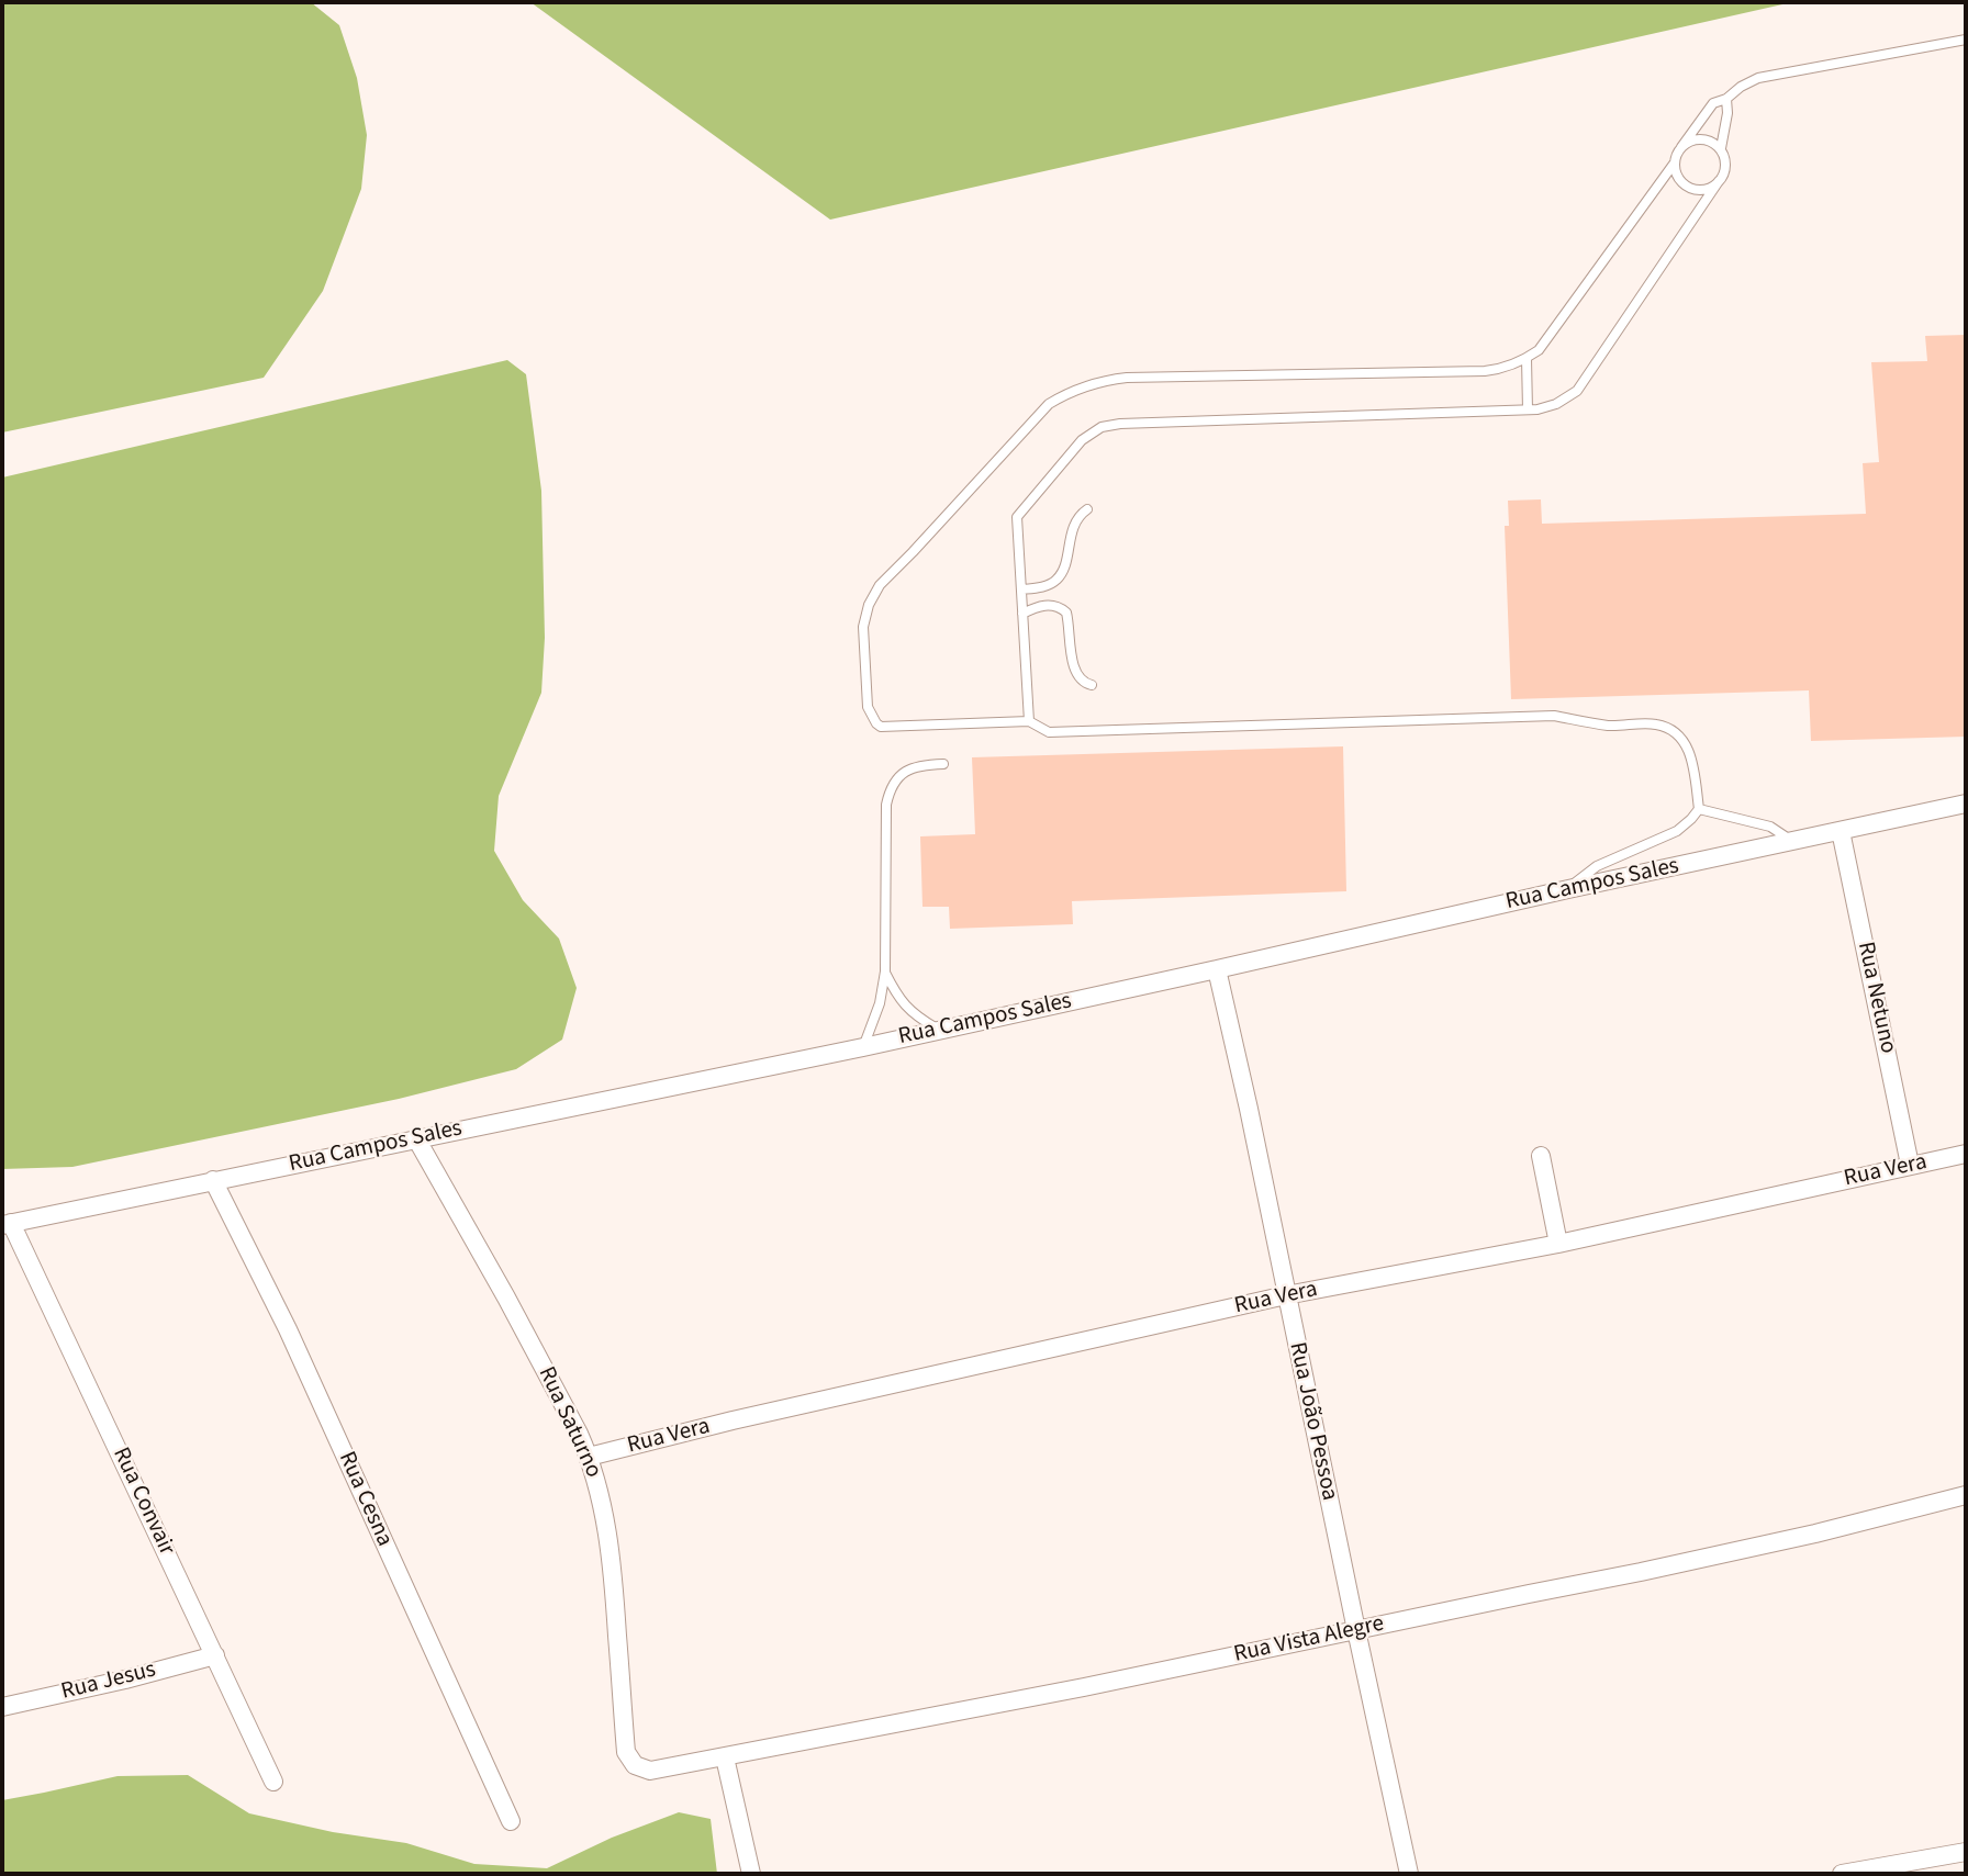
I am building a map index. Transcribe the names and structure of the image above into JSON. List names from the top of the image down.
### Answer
{
  "streets": {
    "street": [
      "Rua Campos Sales",
      "Rua Netuno",
      "Rua Vera",
      "Rua João Pessoa",
      "Rua Saturno",
      "Rua Cesna",
      "Rua Convair",
      "Rua Vista Alegre",
      "Rua Jesus"
    ]
  },
  "crossings": [
    ["Rua Campos Sales", "Rua Netuno"],
    ["Rua Campos Sales", "Rua João Pessoa"],
    ["Rua Campos Sales", "Rua Saturno"],
    ["Rua Campos Sales", "Rua Cesna"],
    ["Rua Campos Sales", "Rua Convair"],
    ["Rua Netuno", "Rua Vera"],
    ["Rua Vera", "Rua João Pessoa"],
    ["Rua Vera", "Rua Saturno"],
    ["Rua João Pessoa", "Rua Vista Alegre"],
    ["Rua Saturno", "Rua Vista Alegre"],
    ["Rua Convair", "Rua Jesus"]
  ]
}
